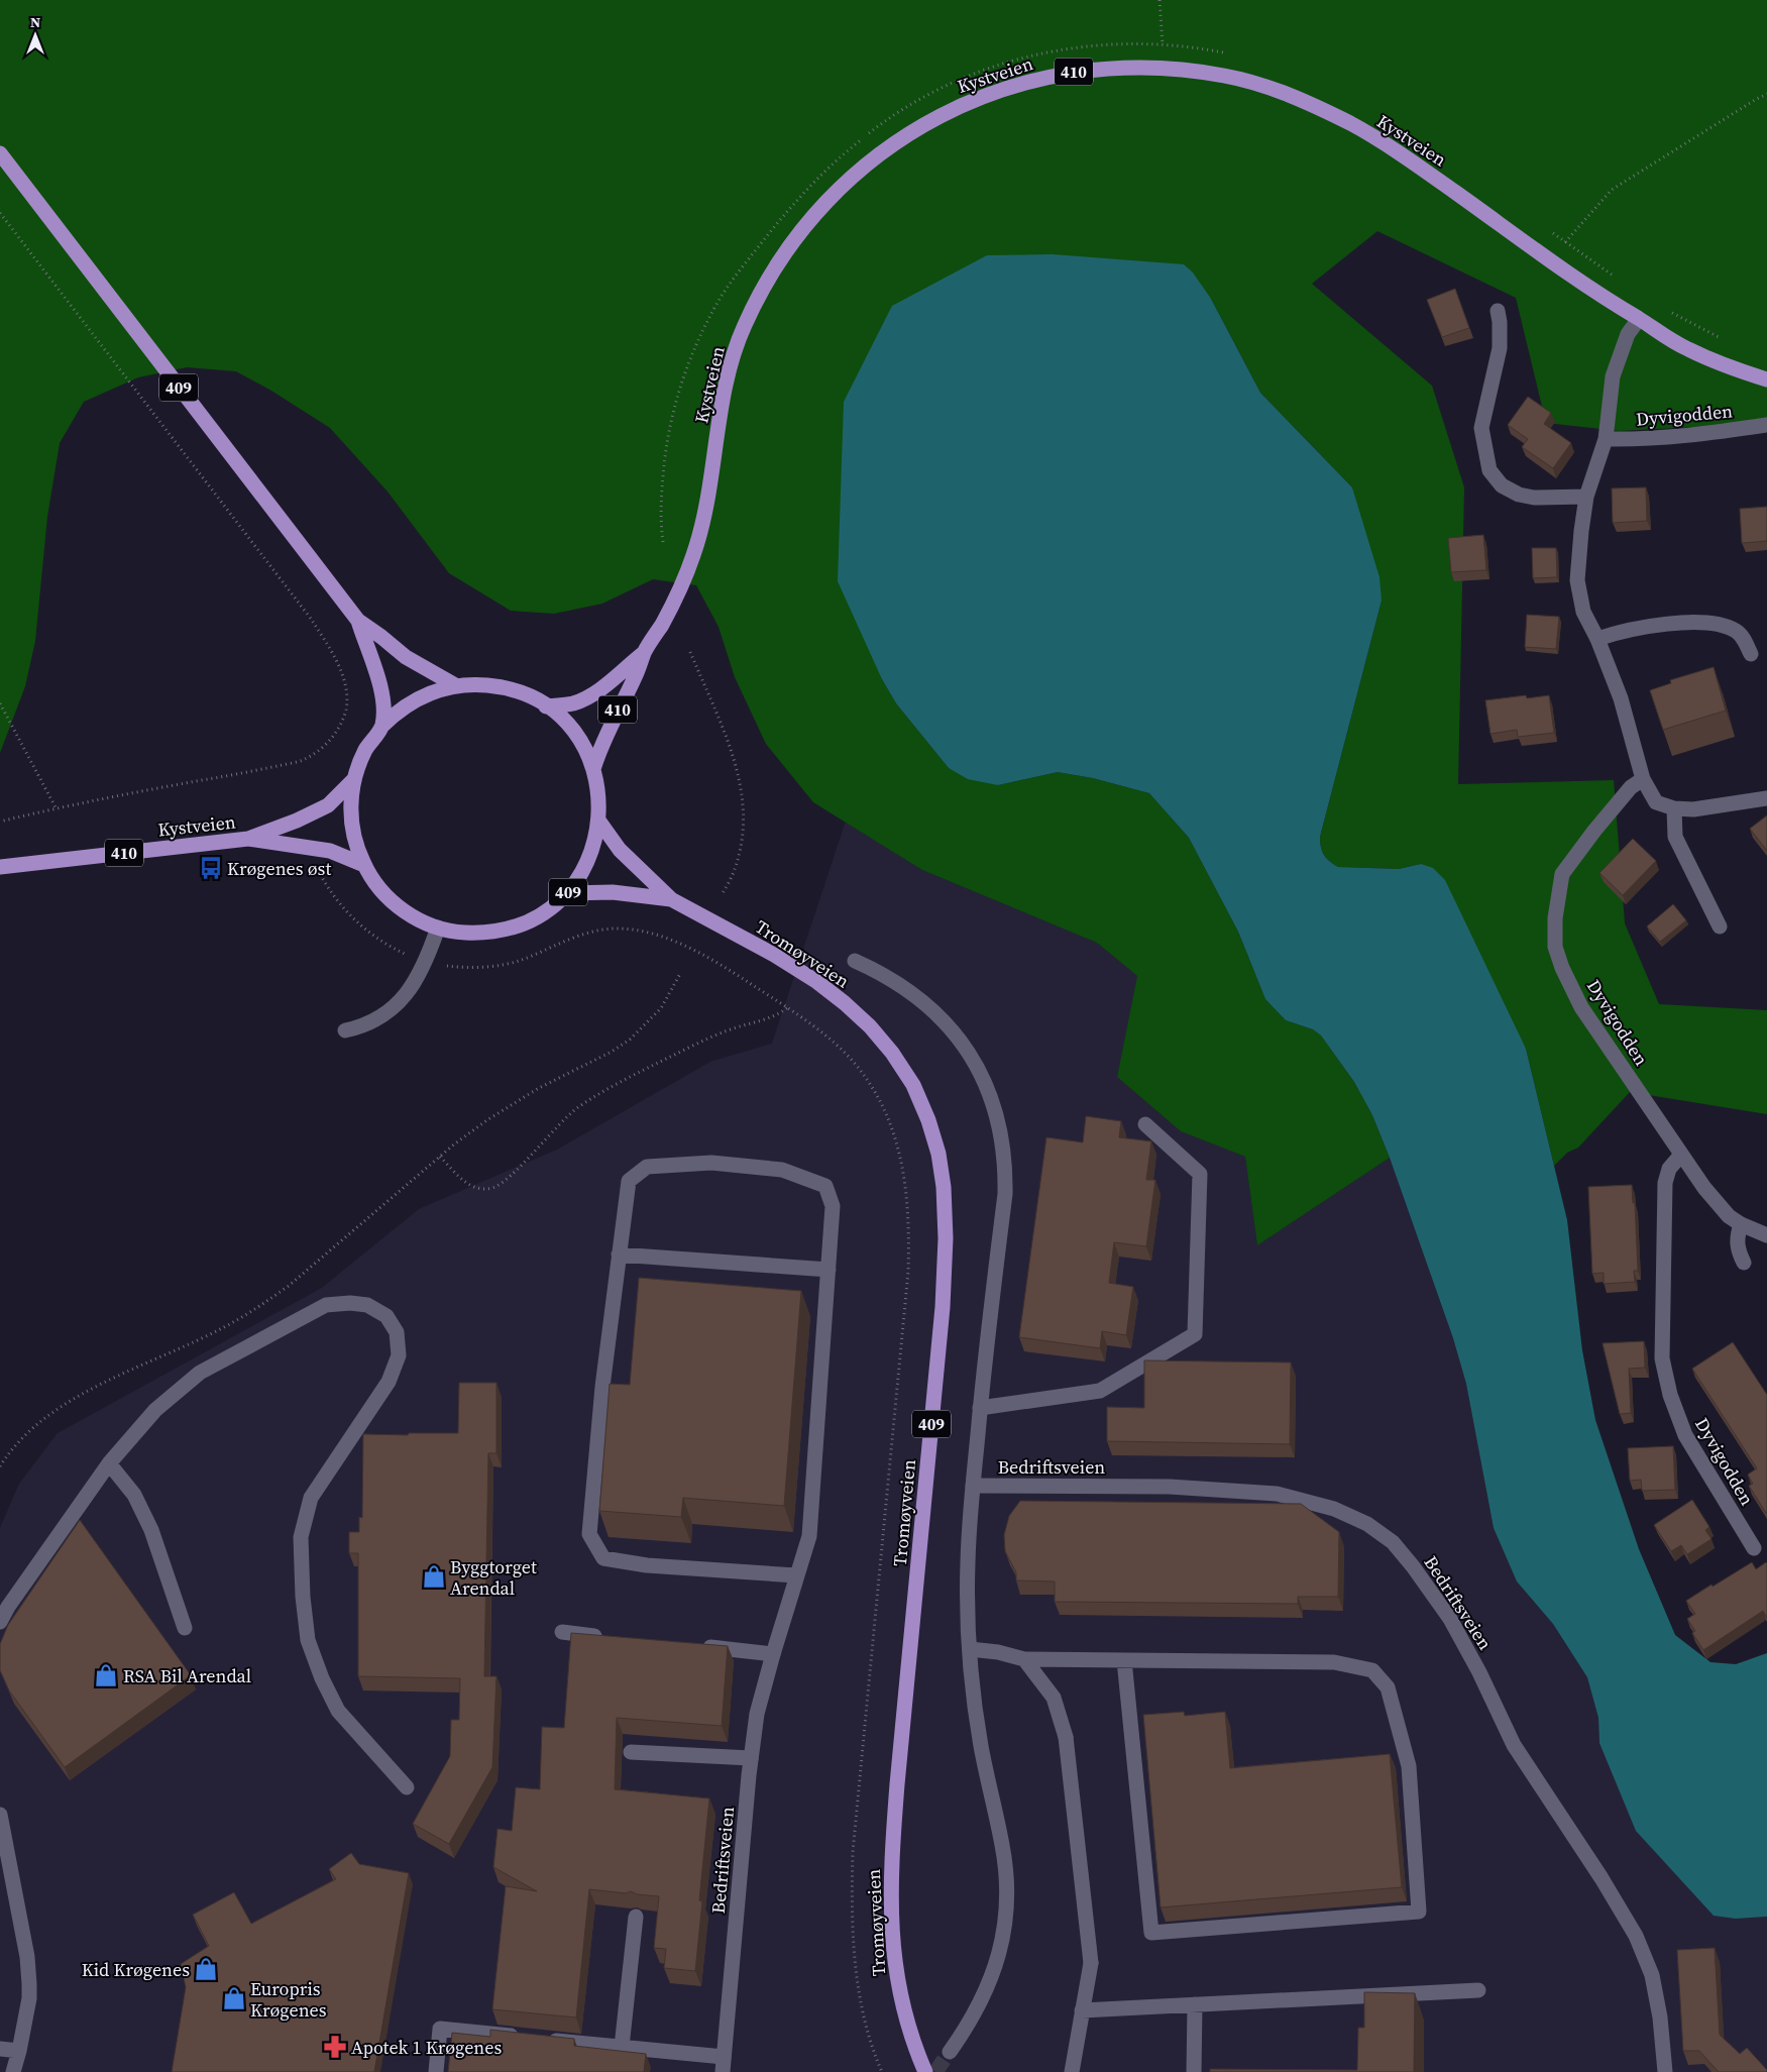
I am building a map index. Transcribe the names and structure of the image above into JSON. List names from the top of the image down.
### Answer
{
  "streets": {
    "main road": [
      "410",
      "Kystveien",
      "409",
      "Tromøyveien"
    ],
    "street": ["Dyvigodden", "Bedriftsveien"]
  },
  "crossings": [
    ["Kystveien", "409"],
    ["Kystveien", "Dyvigodden"],
    ["409", "Tromøyveien"]
  ],
  "places": {
    "bus stop": ["Krøgenes øst"],
    "shop": [
      "Byggtorget Arendal",
      "RSA Bil Arendal",
      "Kid Krøgenes",
      "Europris Krøgenes"
    ],
    "pharmacy": ["Apotek 1 Krøgenes"]
  },
  "north": "top"
}
